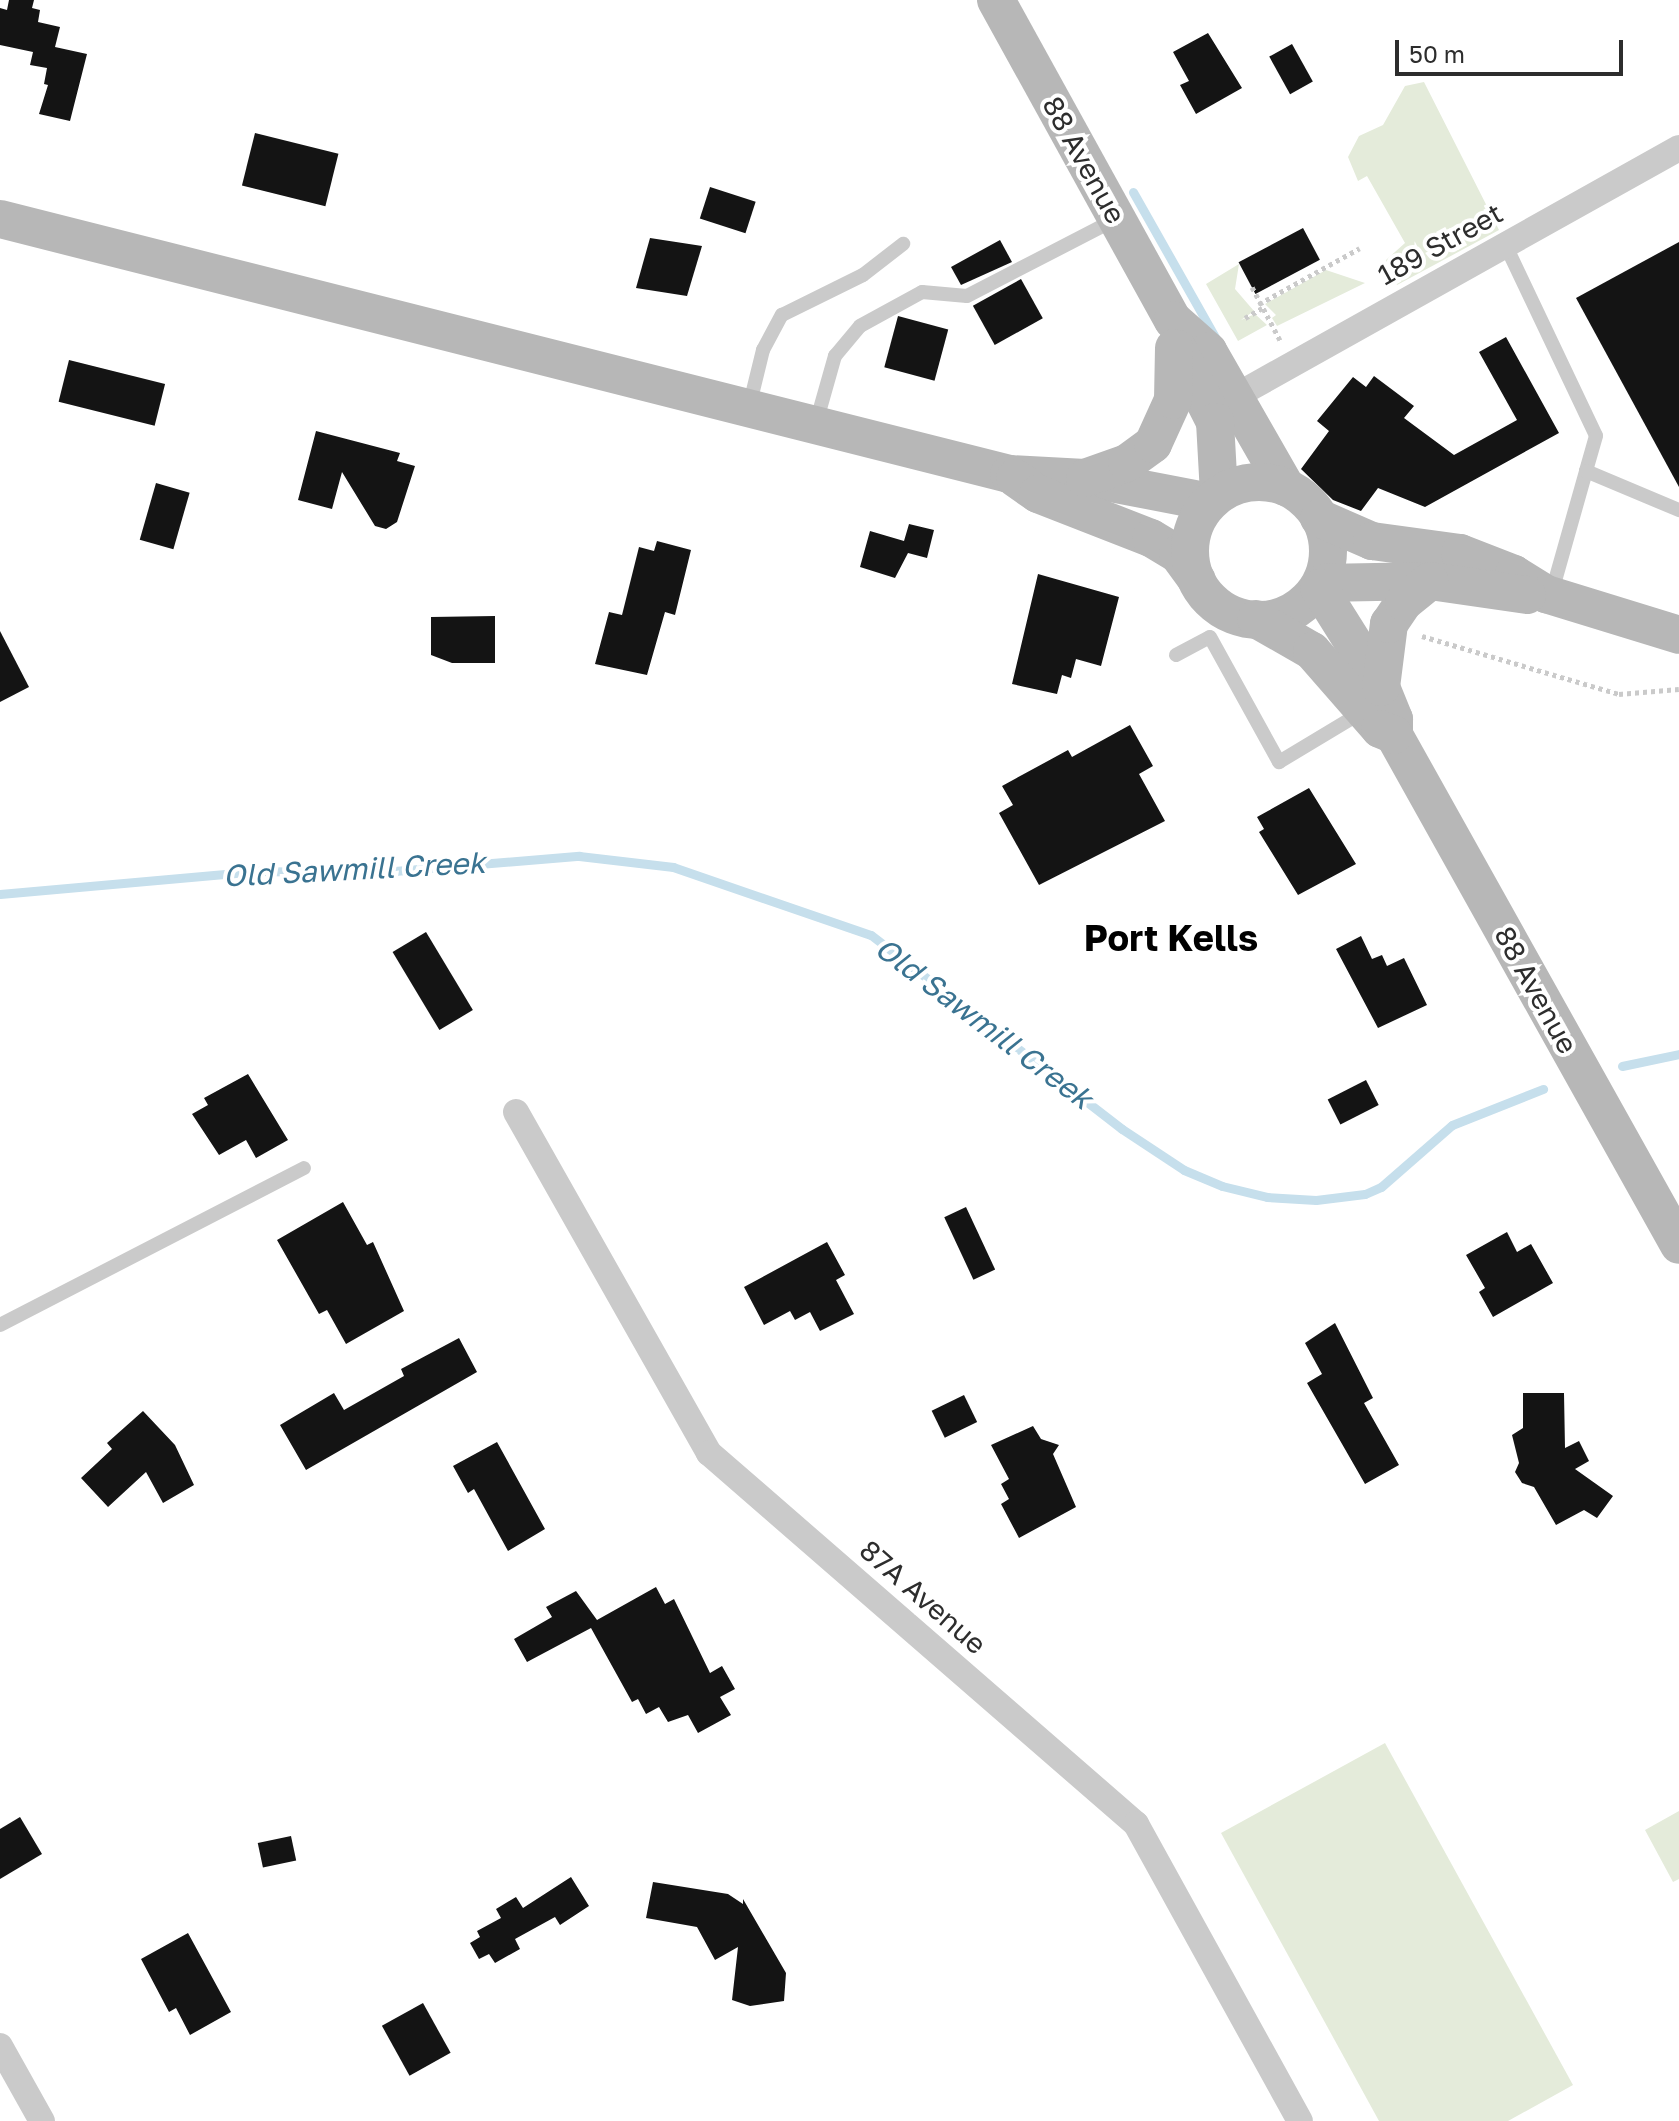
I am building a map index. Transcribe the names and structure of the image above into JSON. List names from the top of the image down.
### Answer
{
  "streets": {
    "main road": ["88 Avenue"],
    "street": ["189 Street", "87A Avenue"]
  },
  "crossings": [
    ["88 Avenue", "189 Street"]
  ],
  "districts": ["Port Kells"],
  "water": ["Old Sawmill Creek"],
  "scale_bar": "50 m"
}
